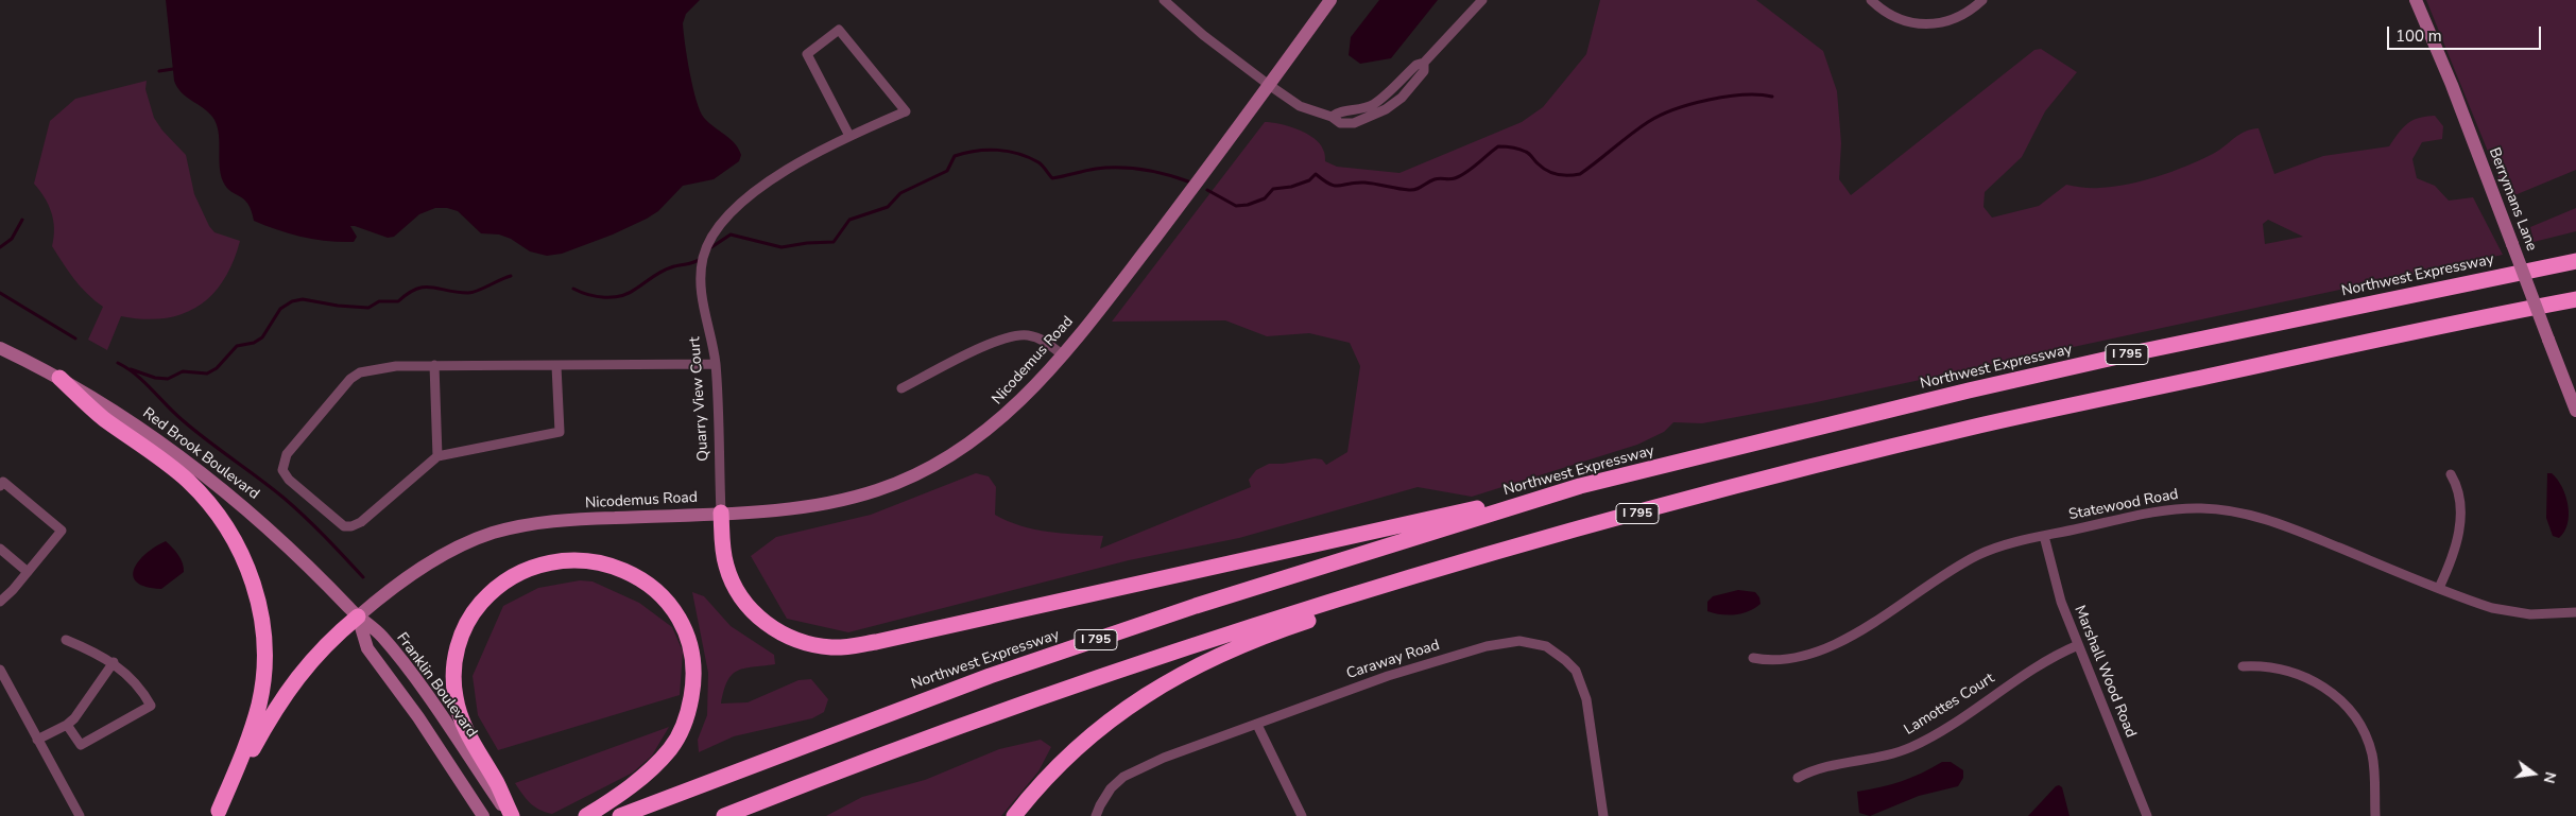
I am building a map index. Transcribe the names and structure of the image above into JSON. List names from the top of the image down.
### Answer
{
  "streets": {
    "highway": ["Northwest Expressway", "I 795"],
    "main road": [
      "Berrymans Lane",
      "Nicodemus Road",
      "Red Brook Boulevard",
      "Franklin Boulevard"
    ],
    "street": [
      "Quarry View Court",
      "Statewood Road",
      "Caraway Road",
      "Marshall Wood Road",
      "Lamottes Court"
    ]
  },
  "crossings": [
    ["Nicodemus Road", "Quarry View Court"],
    ["Nicodemus Road", "Red Brook Boulevard"],
    ["Nicodemus Road", "Franklin Boulevard"],
    ["Red Brook Boulevard", "Franklin Boulevard"],
    ["Statewood Road", "Marshall Wood Road"],
    ["Marshall Wood Road", "Lamottes Court"]
  ],
  "scale_bar": "100 m",
  "north": "right"
}
